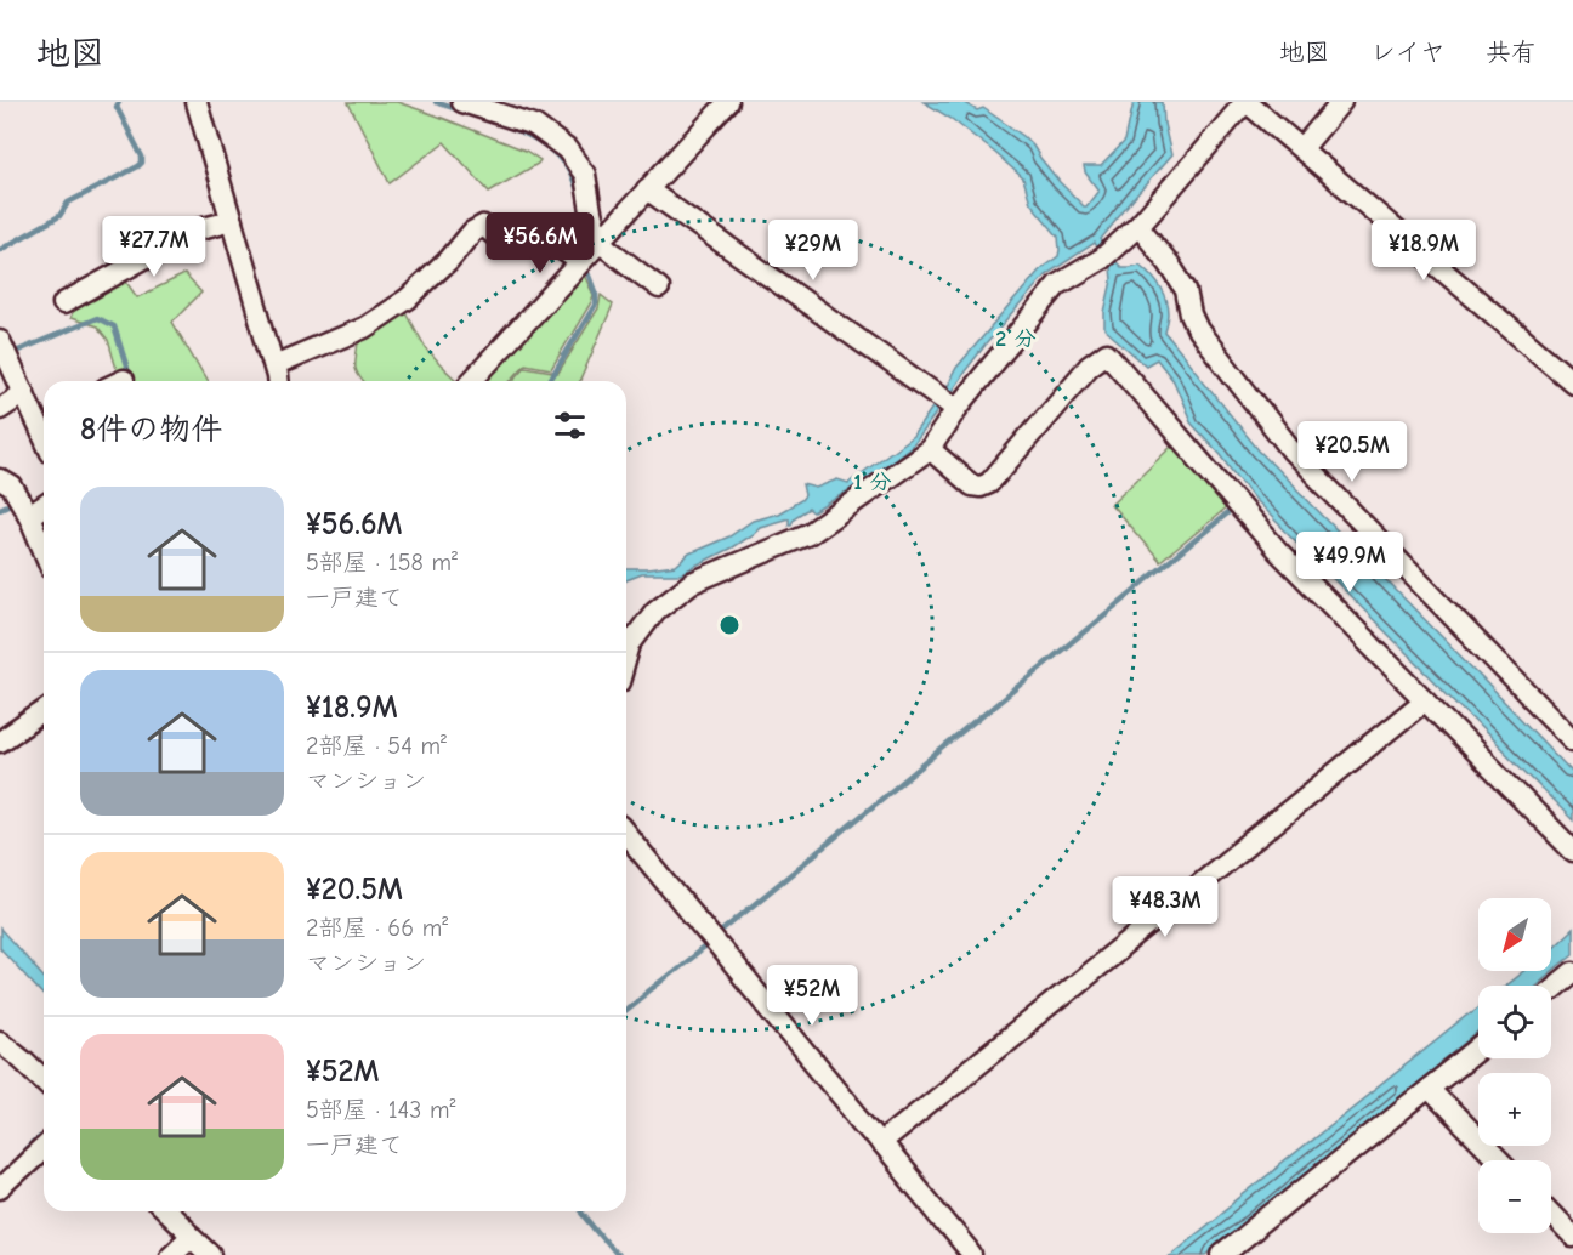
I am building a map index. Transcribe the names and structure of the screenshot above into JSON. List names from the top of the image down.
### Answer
{
  "north": "bottom left",
  "page": {
    "header": "地図",
    "nav": ["地図", "レイヤ", "共有"],
    "price": [
      "¥56.6M",
      "¥27.7M",
      "¥29M",
      "¥18.9M",
      "¥20.5M",
      "¥49.9M",
      "¥48.3M",
      "¥52M"
    ],
    "heading": "8件の物件",
    "list": [
      {
        "name": "¥56.6M",
        "note": "5部屋 · 158 m² · 一戸建て"
      },
      {
        "name": "¥18.9M",
        "note": "2部屋 · 54 m² · マンション"
      },
      {
        "name": "¥20.5M",
        "note": "2部屋 · 66 m² · マンション"
      },
      {
        "name": "¥52M",
        "note": "5部屋 · 143 m² · 一戸建て"
      }
    ],
    "map_buttons": ["+", "−"]
  },
  "rings": ["2 分", "1 分"]
}
